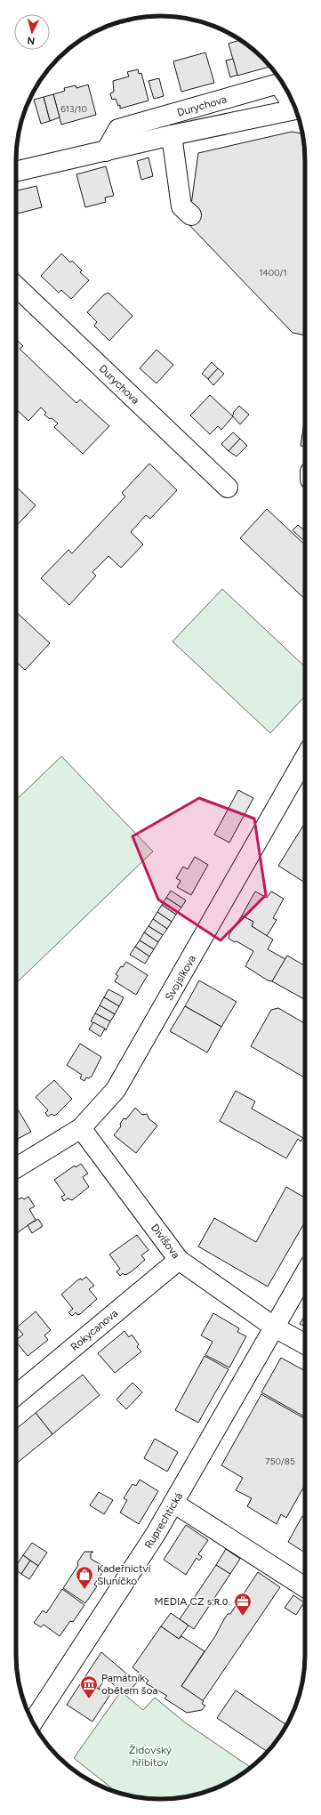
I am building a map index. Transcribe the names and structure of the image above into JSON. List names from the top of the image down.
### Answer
{
  "streets": {
    "street": [
      "Durychova",
      "Svojsíkova",
      "Divišova",
      "Rokycanova",
      "Ruprechtická"
    ]
  },
  "crossings": [
    ["Svojsíkova", "Divišova"],
    ["Divišova", "Rokycanova"],
    ["Divišova", "Ruprechtická"]
  ],
  "parks": ["Židovský hřibitov"],
  "places": {
    "shop": ["Kadeřnictví Sluníčko"],
    "office": ["MEDIA CZ s.ʀ.ᴏ."],
    "museum": ["Památník obětem šoa"]
  },
  "house_numbers": ["613/10", "1400/1", "750/85"],
  "north": "bottom"
}
